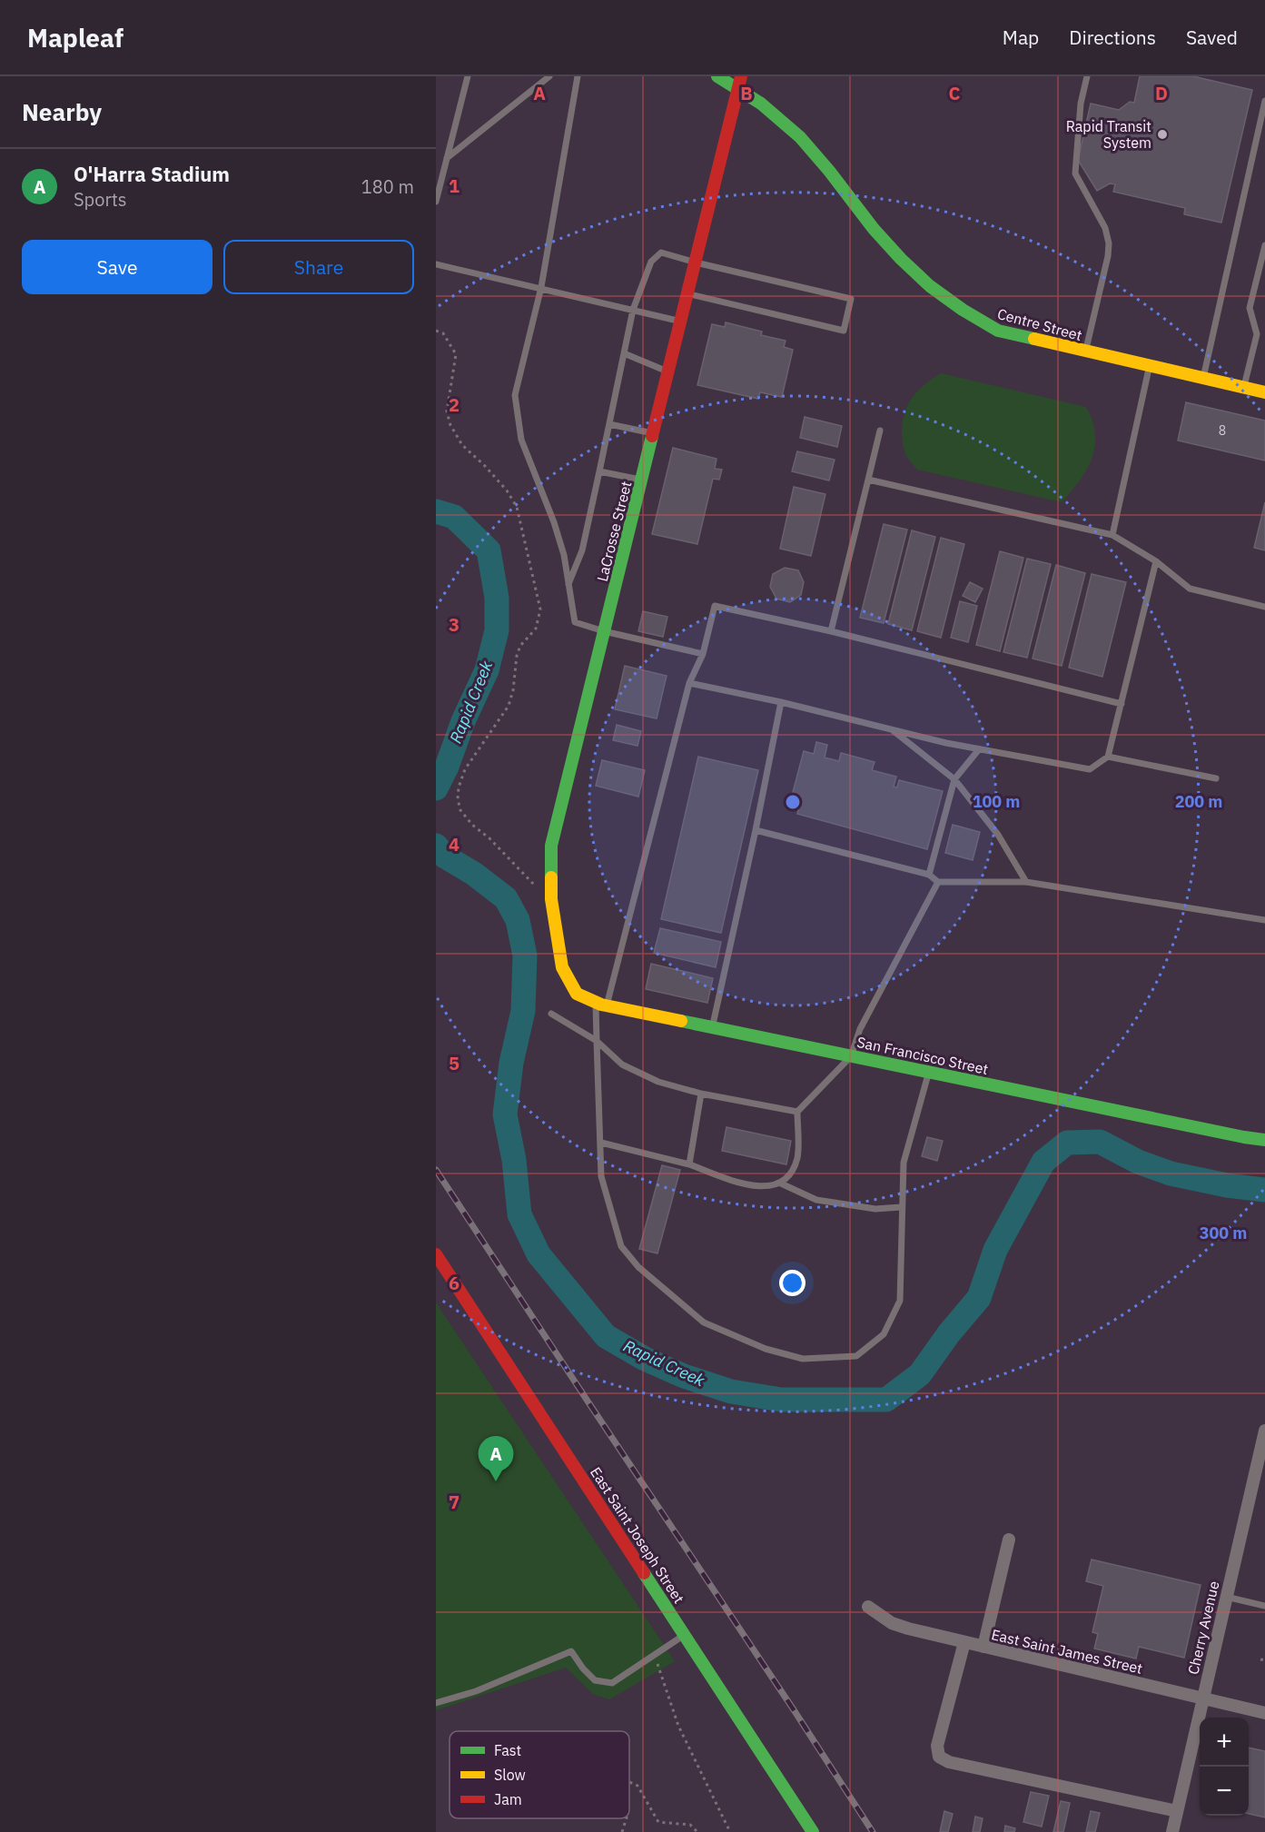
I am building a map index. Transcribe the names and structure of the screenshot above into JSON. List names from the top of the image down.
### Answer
{
  "streets": {
    "street": [
      "Centre Street",
      "LaCrosse Street",
      "San Francisco Street",
      "East Saint Joseph Street",
      "Cherry Avenue",
      "East Saint James Street"
    ]
  },
  "crossings": [
    ["Centre Street", "LaCrosse Street"],
    ["LaCrosse Street", "San Francisco Street"],
    ["Cherry Avenue", "East Saint James Street"]
  ],
  "water": ["Rapid Creek"],
  "places": ["Rapid Transit System"],
  "house_numbers": ["8"],
  "legend": ["Fast", "Slow", "Jam"],
  "page": {
    "header": "Mapleaf",
    "nav": ["Map", "Directions", "Saved"],
    "heading": "Nearby",
    "list": [
      {
        "mark": "A",
        "name": "O'Harra Stadium",
        "note": "Sports",
        "value": "180 m"
      }
    ],
    "buttons": ["Save", "Share"],
    "pins": "A",
    "map_buttons": ["+", "−"]
  },
  "grid": {
    "columns": [
      "A",
      "B",
      "C",
      "D"
    ],
    "rows": [
      "1",
      "2",
      "3",
      "4",
      "5",
      "6",
      "7"
    ]
  },
  "rings": ["100 m", "200 m", "300 m"]
}
